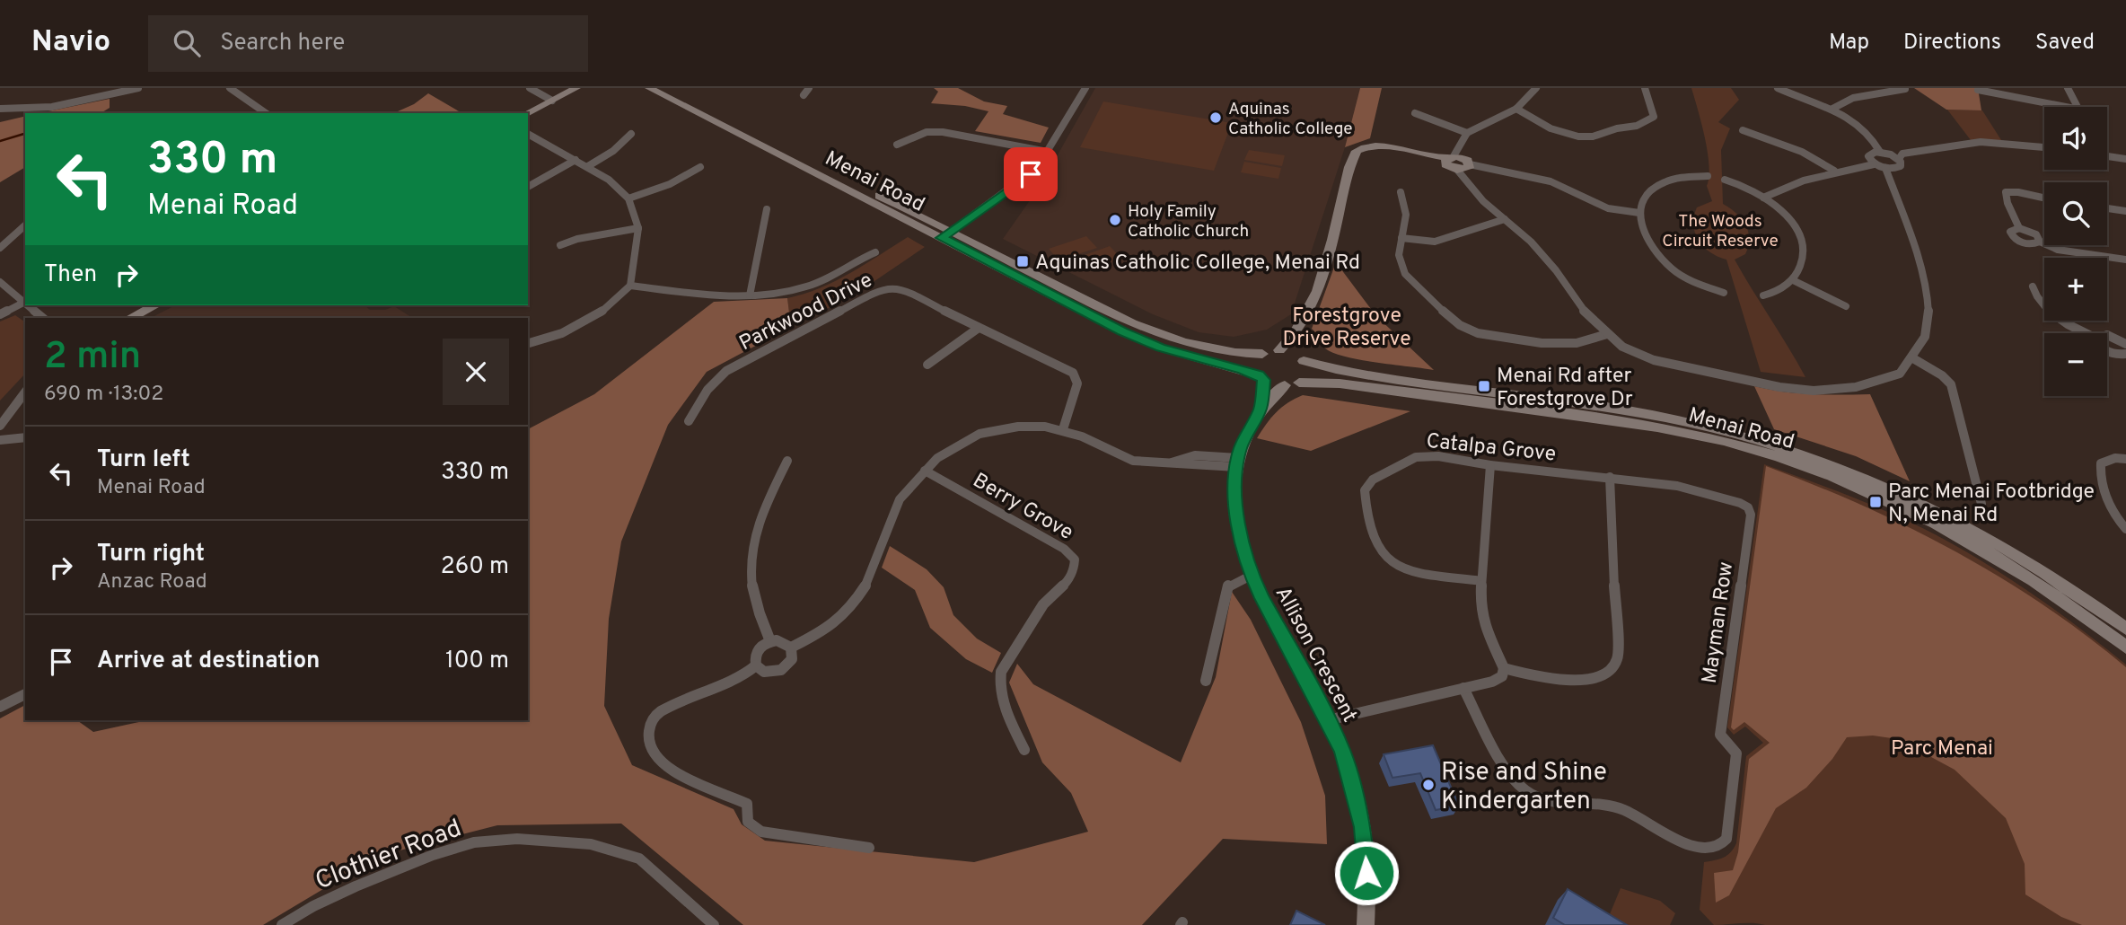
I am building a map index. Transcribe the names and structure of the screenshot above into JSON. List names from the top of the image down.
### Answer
{
  "streets": {
    "main road": ["Menai Road", "Allison Crescent"],
    "street": [
      "Parkwood Drive",
      "Catalpa Grove",
      "Berry Grove",
      "Mayman Row",
      "Clothier Road"
    ]
  },
  "crossings": [
    ["Catalpa Grove", "Mayman Row"]
  ],
  "parks": ["The Woods Circuit Reserve", "Forestgrove Drive Reserve", "Parc Menai"],
  "places": {
    "other": ["Aquinas Catholic College", "Holy Family Catholic Church", "Rise and Shine Kindergarten"],
    "transit": ["Aquinas Catholic College, Menai Rd", "Menai Rd after Forestgrove Dr", "Parc Menai Footbridge N, Menai Rd"]
  },
  "page": {
    "header": "Navio",
    "search": "Search here",
    "nav": ["Map", "Directions", "Saved"],
    "map_buttons": ["+", "−"],
    "turn": ["330 m", "Menai Road"],
    "then": "Then",
    "heading": ["2 min", "690 m · 13:02"],
    "list": [
      {
        "name": "Turn left",
        "note": "Menai Road",
        "value": "330 m"
      },
      {
        "name": "Turn right",
        "note": "Anzac Road",
        "value": "260 m"
      },
      {
        "name": "Arrive at destination",
        "value": "100 m"
      }
    ]
  }
}
